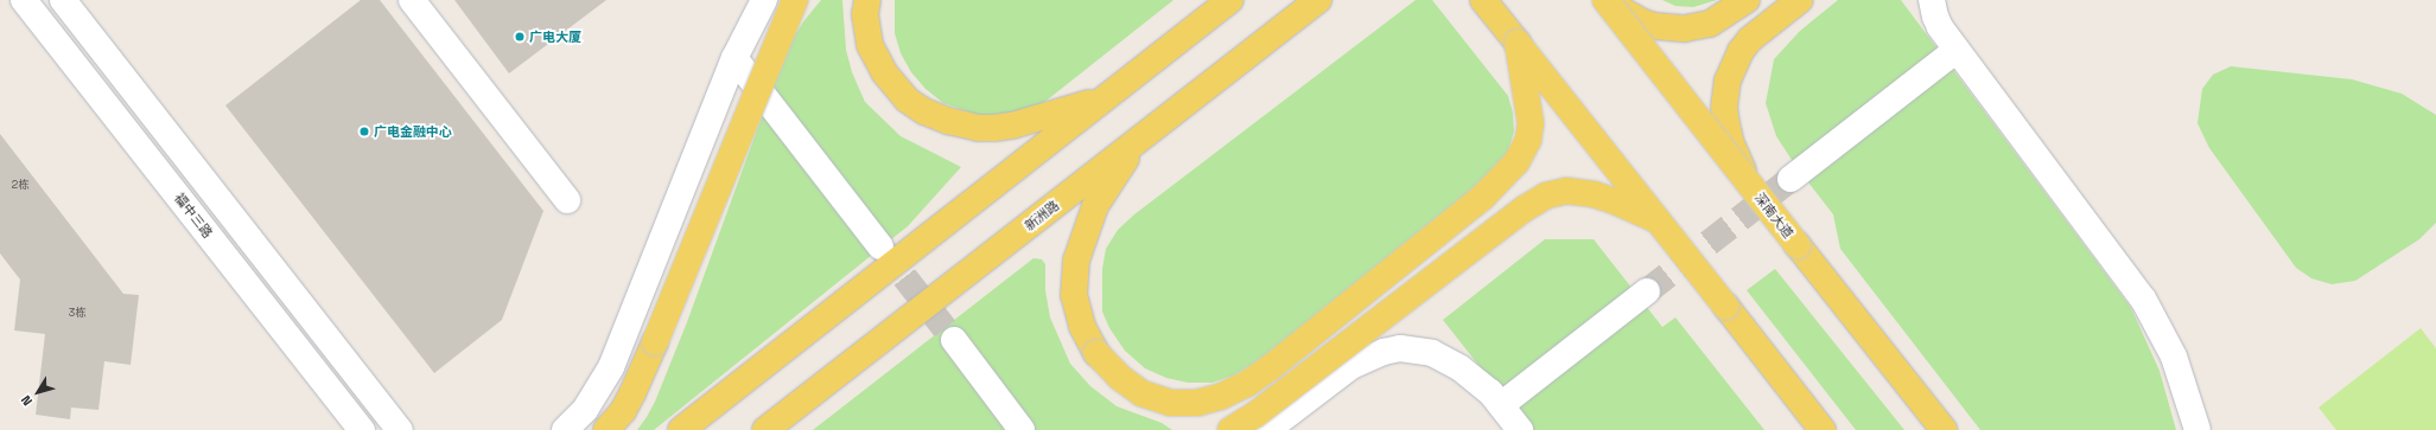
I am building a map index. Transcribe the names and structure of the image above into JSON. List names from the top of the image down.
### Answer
{
  "streets": {
    "main road": ["新洲路", "深南大道"],
    "street": ["福中三路"]
  },
  "places": ["广电大厦", "广电金融中心"],
  "house_numbers": ["2栋", "3栋"],
  "north": "bottom left"
}
